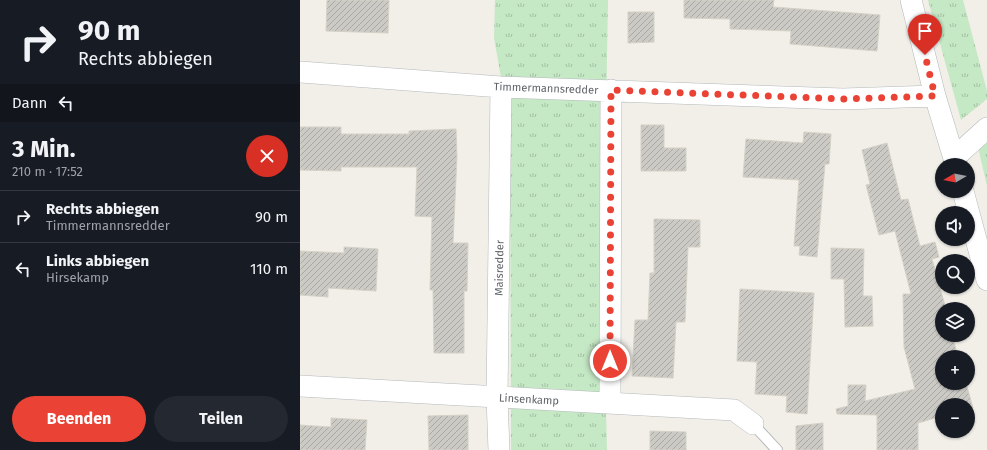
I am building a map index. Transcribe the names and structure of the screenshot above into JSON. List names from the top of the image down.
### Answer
{
  "streets": {
    "street": ["Timmermannsredder", "Maisredder", "Linsenkamp"]
  },
  "crossings": [
    ["Timmermannsredder", "Maisredder"],
    ["Maisredder", "Linsenkamp"]
  ],
  "north": "left",
  "page": {
    "turn": ["90 m", "Rechts abbiegen"],
    "then": "Dann",
    "heading": ["3 Min.", "210 m · 17:52"],
    "map_buttons": ["+", "−"],
    "list": [
      {
        "name": "Rechts abbiegen",
        "note": "Timmermannsredder",
        "value": "90 m"
      },
      {
        "name": "Links abbiegen",
        "note": "Hirsekamp",
        "value": "110 m"
      }
    ],
    "buttons": ["Beenden", "Teilen"]
  }
}
